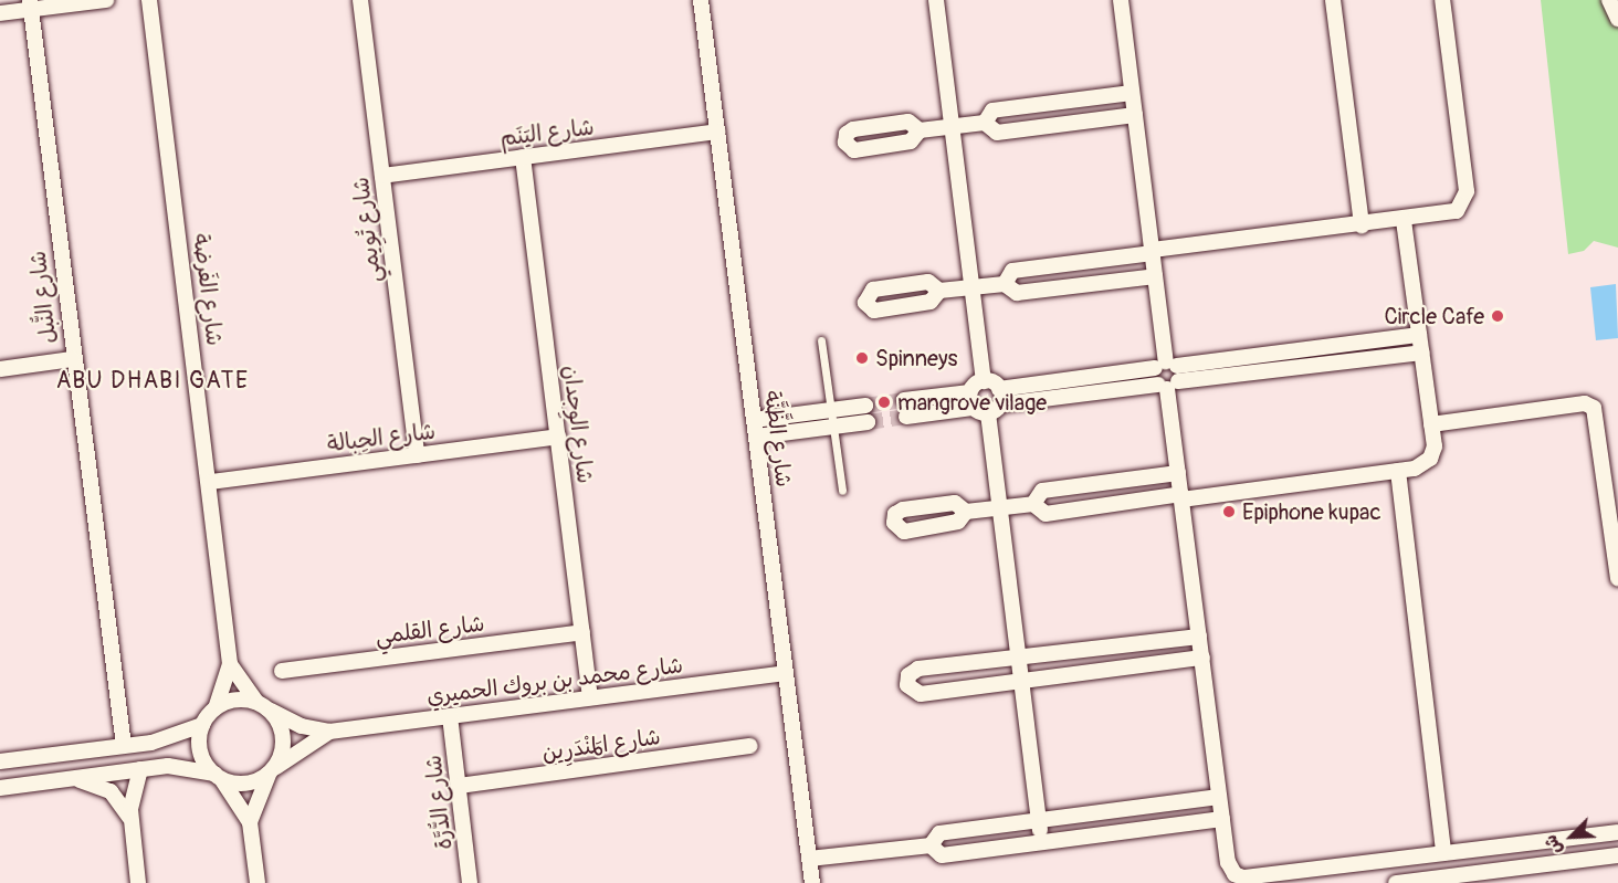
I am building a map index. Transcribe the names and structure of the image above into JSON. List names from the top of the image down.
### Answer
{
  "streets": {
    "street": [
      "شارع اليَنَم",
      "شارع تُوِيمي",
      "شارع الفَرضة",
      "شارع النُّبل",
      "شارع الوِجدان",
      "شارع الحِبالة",
      "شارع الظَّنَّة",
      "شارع القلمي",
      "شارع محمد بن بروك الحميري",
      "شارع المَنْدَرِين",
      "شارع الدُّرَّة"
    ]
  },
  "crossings": [
    ["شارع اليَنَم", "شارع تُوِيمي"],
    ["شارع اليَنَم", "شارع الوِجدان"],
    ["شارع اليَنَم", "شارع الظَّنَّة"],
    ["شارع تُوِيمي", "شارع الحِبالة"],
    ["شارع الفَرضة", "شارع الحِبالة"],
    ["شارع الفَرضة", "شارع محمد بن بروك الحميري"],
    ["شارع الوِجدان", "شارع الحِبالة"],
    ["شارع الوِجدان", "شارع القلمي"],
    ["شارع الوِجدان", "شارع محمد بن بروك الحميري"],
    ["شارع الظَّنَّة", "شارع محمد بن بروك الحميري"],
    ["شارع محمد بن بروك الحميري", "شارع الدُّرَّة"],
    ["شارع المَنْدَرِين", "شارع الدُّرَّة"]
  ],
  "districts": ["ABU DHABI GATE"],
  "places": [
    "Circle Cafe",
    "Spinneys",
    "mangrove vilage",
    "Epiphone kupac"
  ],
  "north": "bottom left"
}
